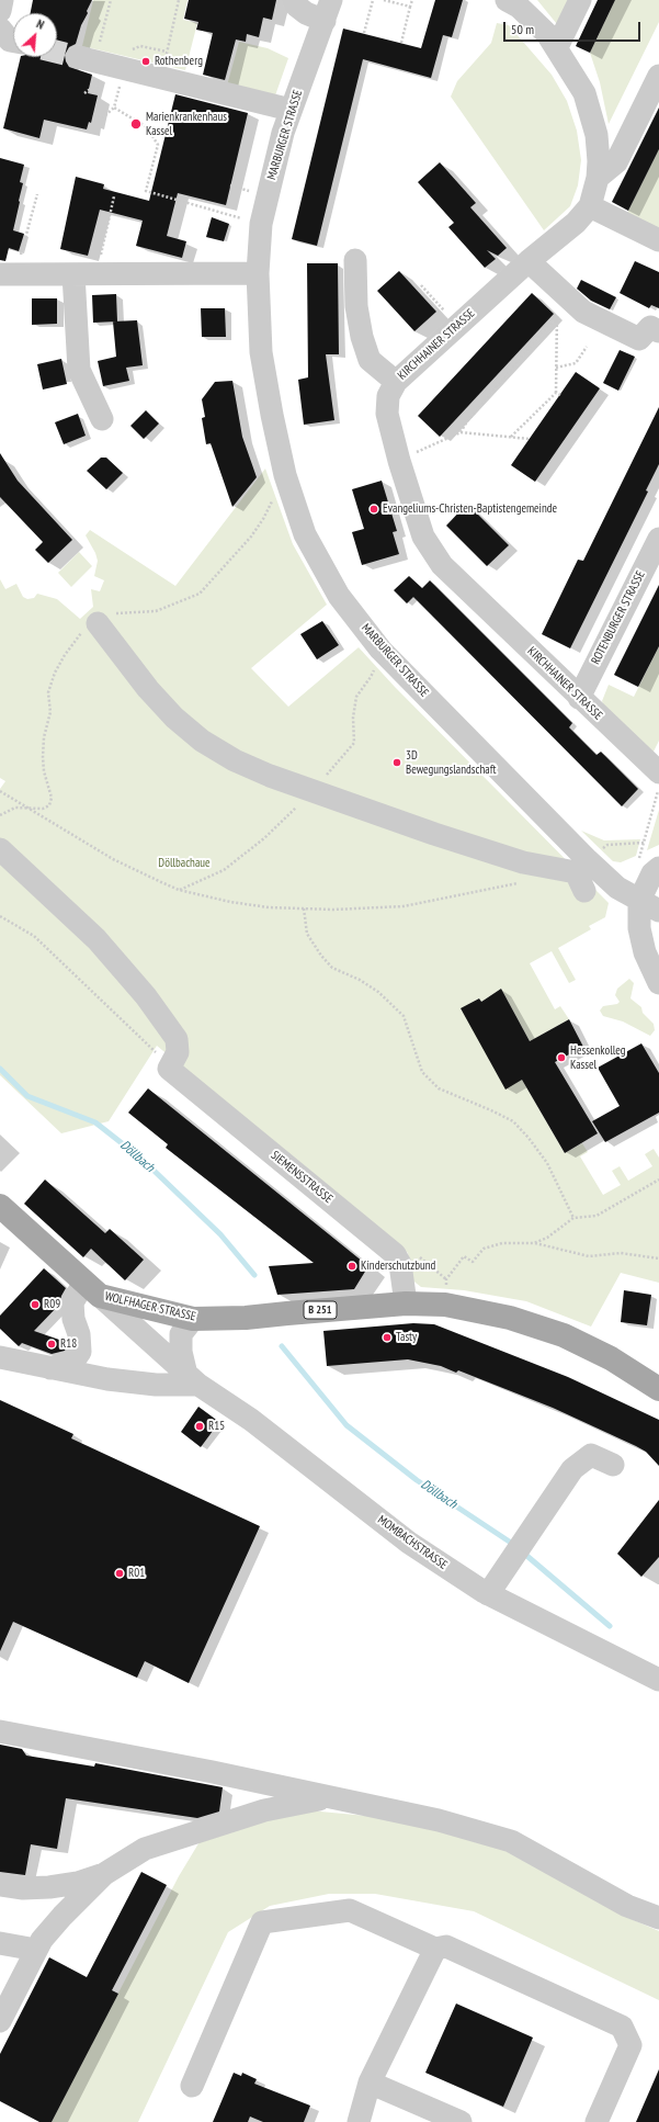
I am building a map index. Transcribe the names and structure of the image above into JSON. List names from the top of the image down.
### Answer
{
  "streets": {
    "main road": ["WOLFHAGER STRASSE", "B 251"],
    "street": [
      "MARBURGER STRASSE",
      "KIRCHHAINER STRASSE",
      "ROTENBURGER STRASSE",
      "SIEMENSSTRASSE",
      "MOMBACHSTRASSE"
    ]
  },
  "crossings": [
    ["KIRCHHAINER STRASSE", "ROTENBURGER STRASSE"],
    ["SIEMENSSTRASSE", "WOLFHAGER STRASSE"],
    ["WOLFHAGER STRASSE", "MOMBACHSTRASSE"]
  ],
  "water": ["Döllbach"],
  "parks": ["Döllbachaue"],
  "places": [
    "Rothenberg",
    "Marienkrankenhaus Kassel",
    "Evangeliums-Christen-Baptistengemeinde",
    "3D Bewegungslandschaft",
    "Hessenkolleg Kassel",
    "Kinderschutzbund",
    "R09",
    "Tasty",
    "R18",
    "R15",
    "R01"
  ],
  "scale_bar": "50 m",
  "north": "top right"
}
